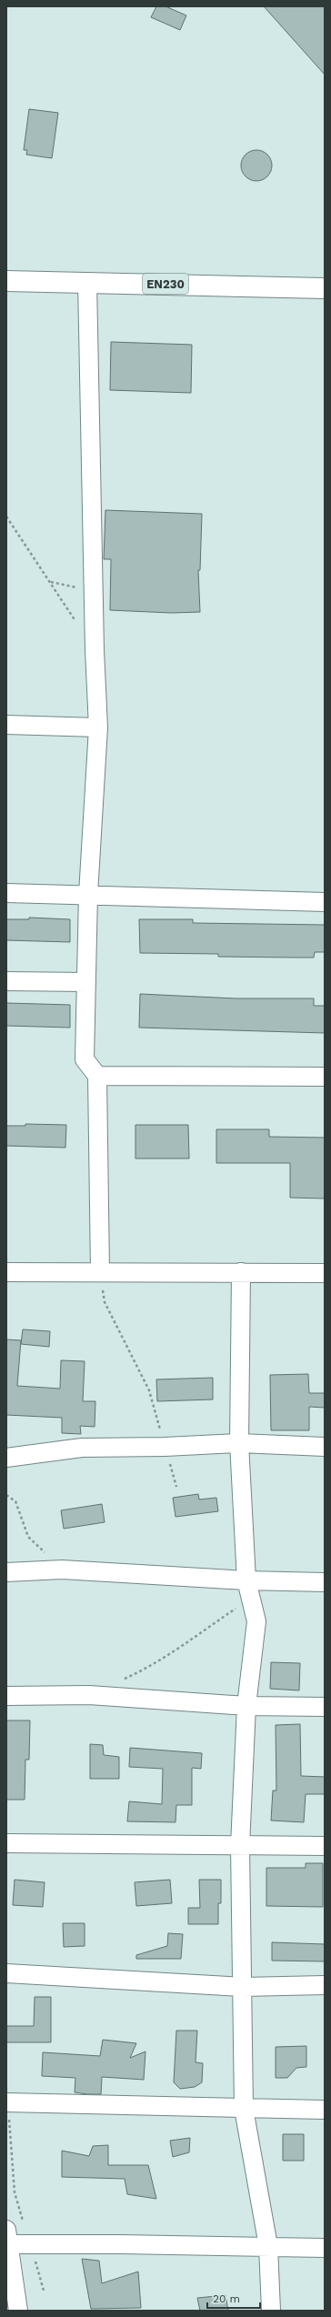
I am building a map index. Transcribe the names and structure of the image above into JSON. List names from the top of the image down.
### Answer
{
  "streets": {
    "main road": ["EN230"]
  },
  "scale_bar": "20 m"
}
